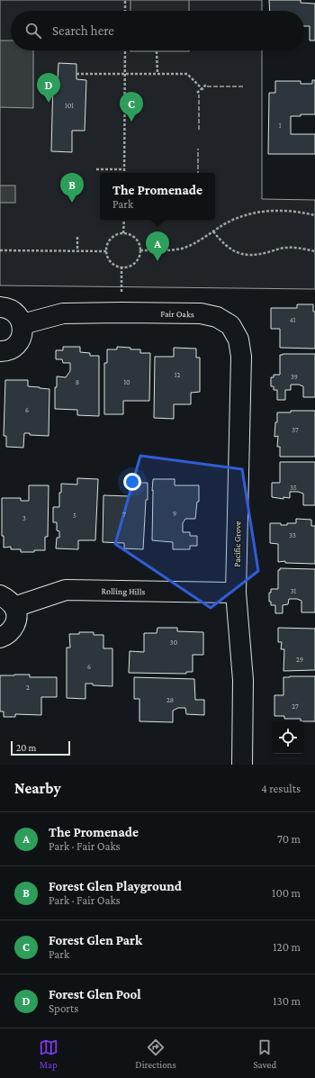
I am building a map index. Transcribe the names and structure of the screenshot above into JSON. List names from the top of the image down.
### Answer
{
  "streets": {
    "street": ["Fair Oaks", "Pacific Grove", "Rolling Hills"]
  },
  "crossings": [
    ["Fair Oaks", "Pacific Grove"],
    ["Pacific Grove", "Rolling Hills"]
  ],
  "house_numbers": [
    "101",
    "1",
    "41",
    "12",
    "39",
    "8",
    "10",
    "6",
    "37",
    "35",
    "9",
    "7",
    "5",
    "3",
    "33",
    "31",
    "30",
    "29",
    "6",
    "2",
    "28",
    "27"
  ],
  "scale_bar": "20 m",
  "page": {
    "search": "Search here",
    "pins": [
      "D",
      "C",
      "B",
      "A"
    ],
    "popup": ["The Promenade", "Park"],
    "scale": "20 m",
    "heading": ["Nearby", "4 results"],
    "list": [
      {
        "mark": "A",
        "name": "The Promenade",
        "note": "Park · Fair Oaks",
        "value": "70 m"
      },
      {
        "mark": "B",
        "name": "Forest Glen Playground",
        "note": "Park · Fair Oaks",
        "value": "100 m"
      },
      {
        "mark": "C",
        "name": "Forest Glen Park",
        "note": "Park",
        "value": "120 m"
      },
      {
        "mark": "D",
        "name": "Forest Glen Pool",
        "note": "Sports",
        "value": "130 m"
      }
    ],
    "nav": ["Map", "Directions", "Saved"]
  }
}
